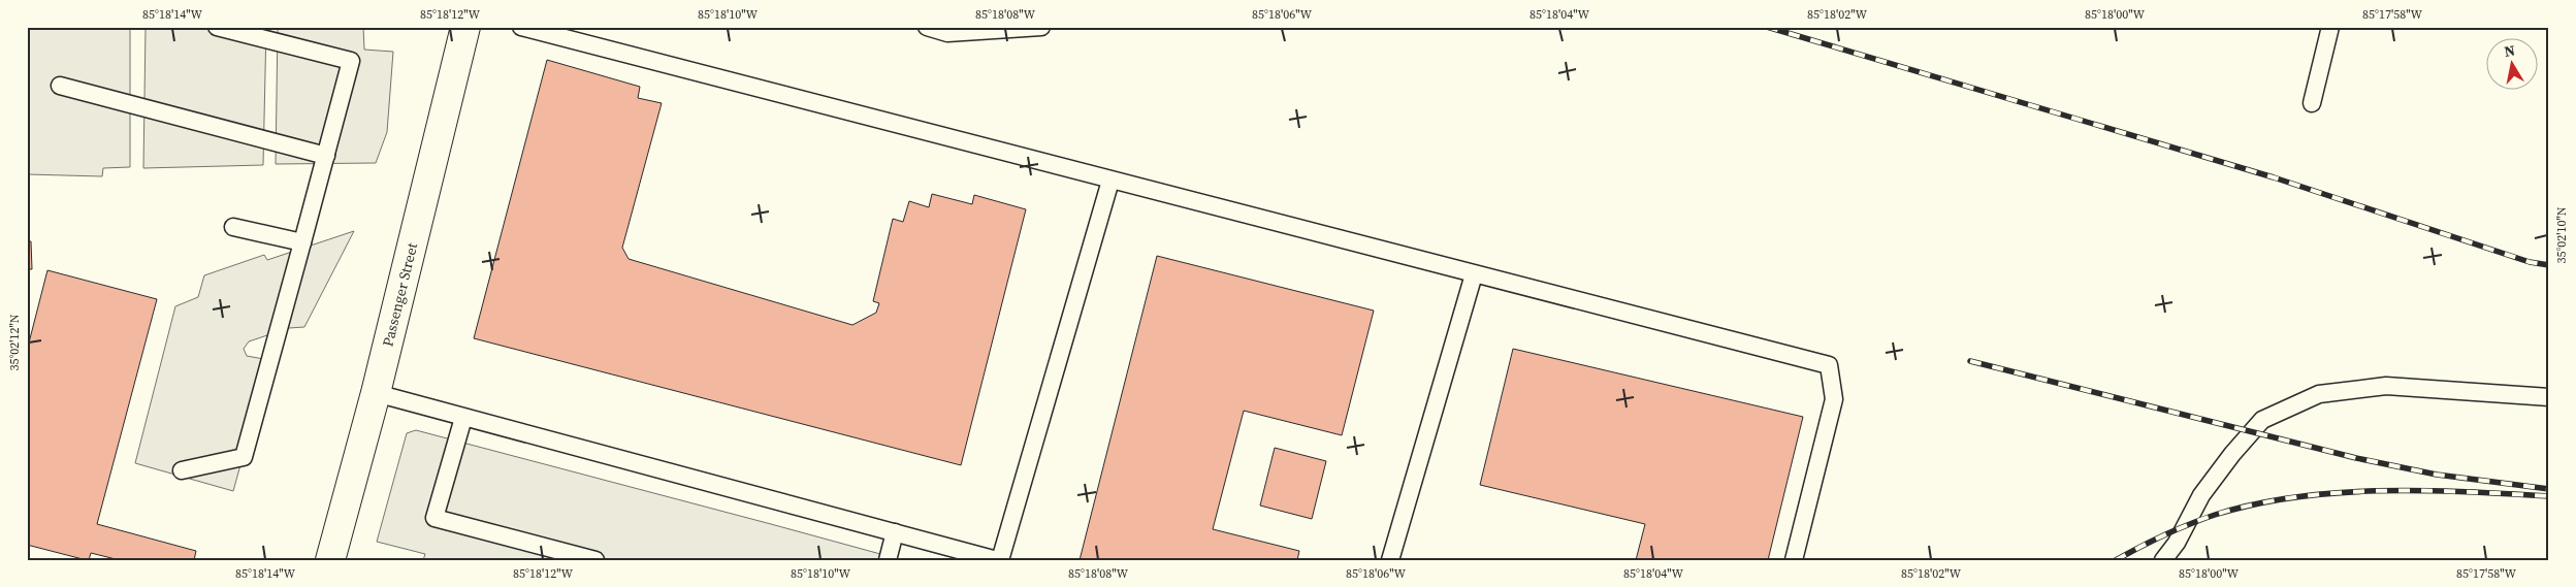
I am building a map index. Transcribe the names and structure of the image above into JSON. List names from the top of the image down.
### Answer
{
  "streets": {
    "street": ["Passenger Street"]
  },
  "north": "top",
  "coordinates": [
    "85°18'14\"W",
    "85°18'12\"W",
    "85°18'10\"W",
    "85°18'08\"W",
    "85°18'06\"W",
    "85°18'04\"W",
    "85°18'02\"W",
    "85°18'00\"W",
    "85°17'58\"W",
    "35°02'10\"N",
    "35°02'12\"N"
  ]
}
